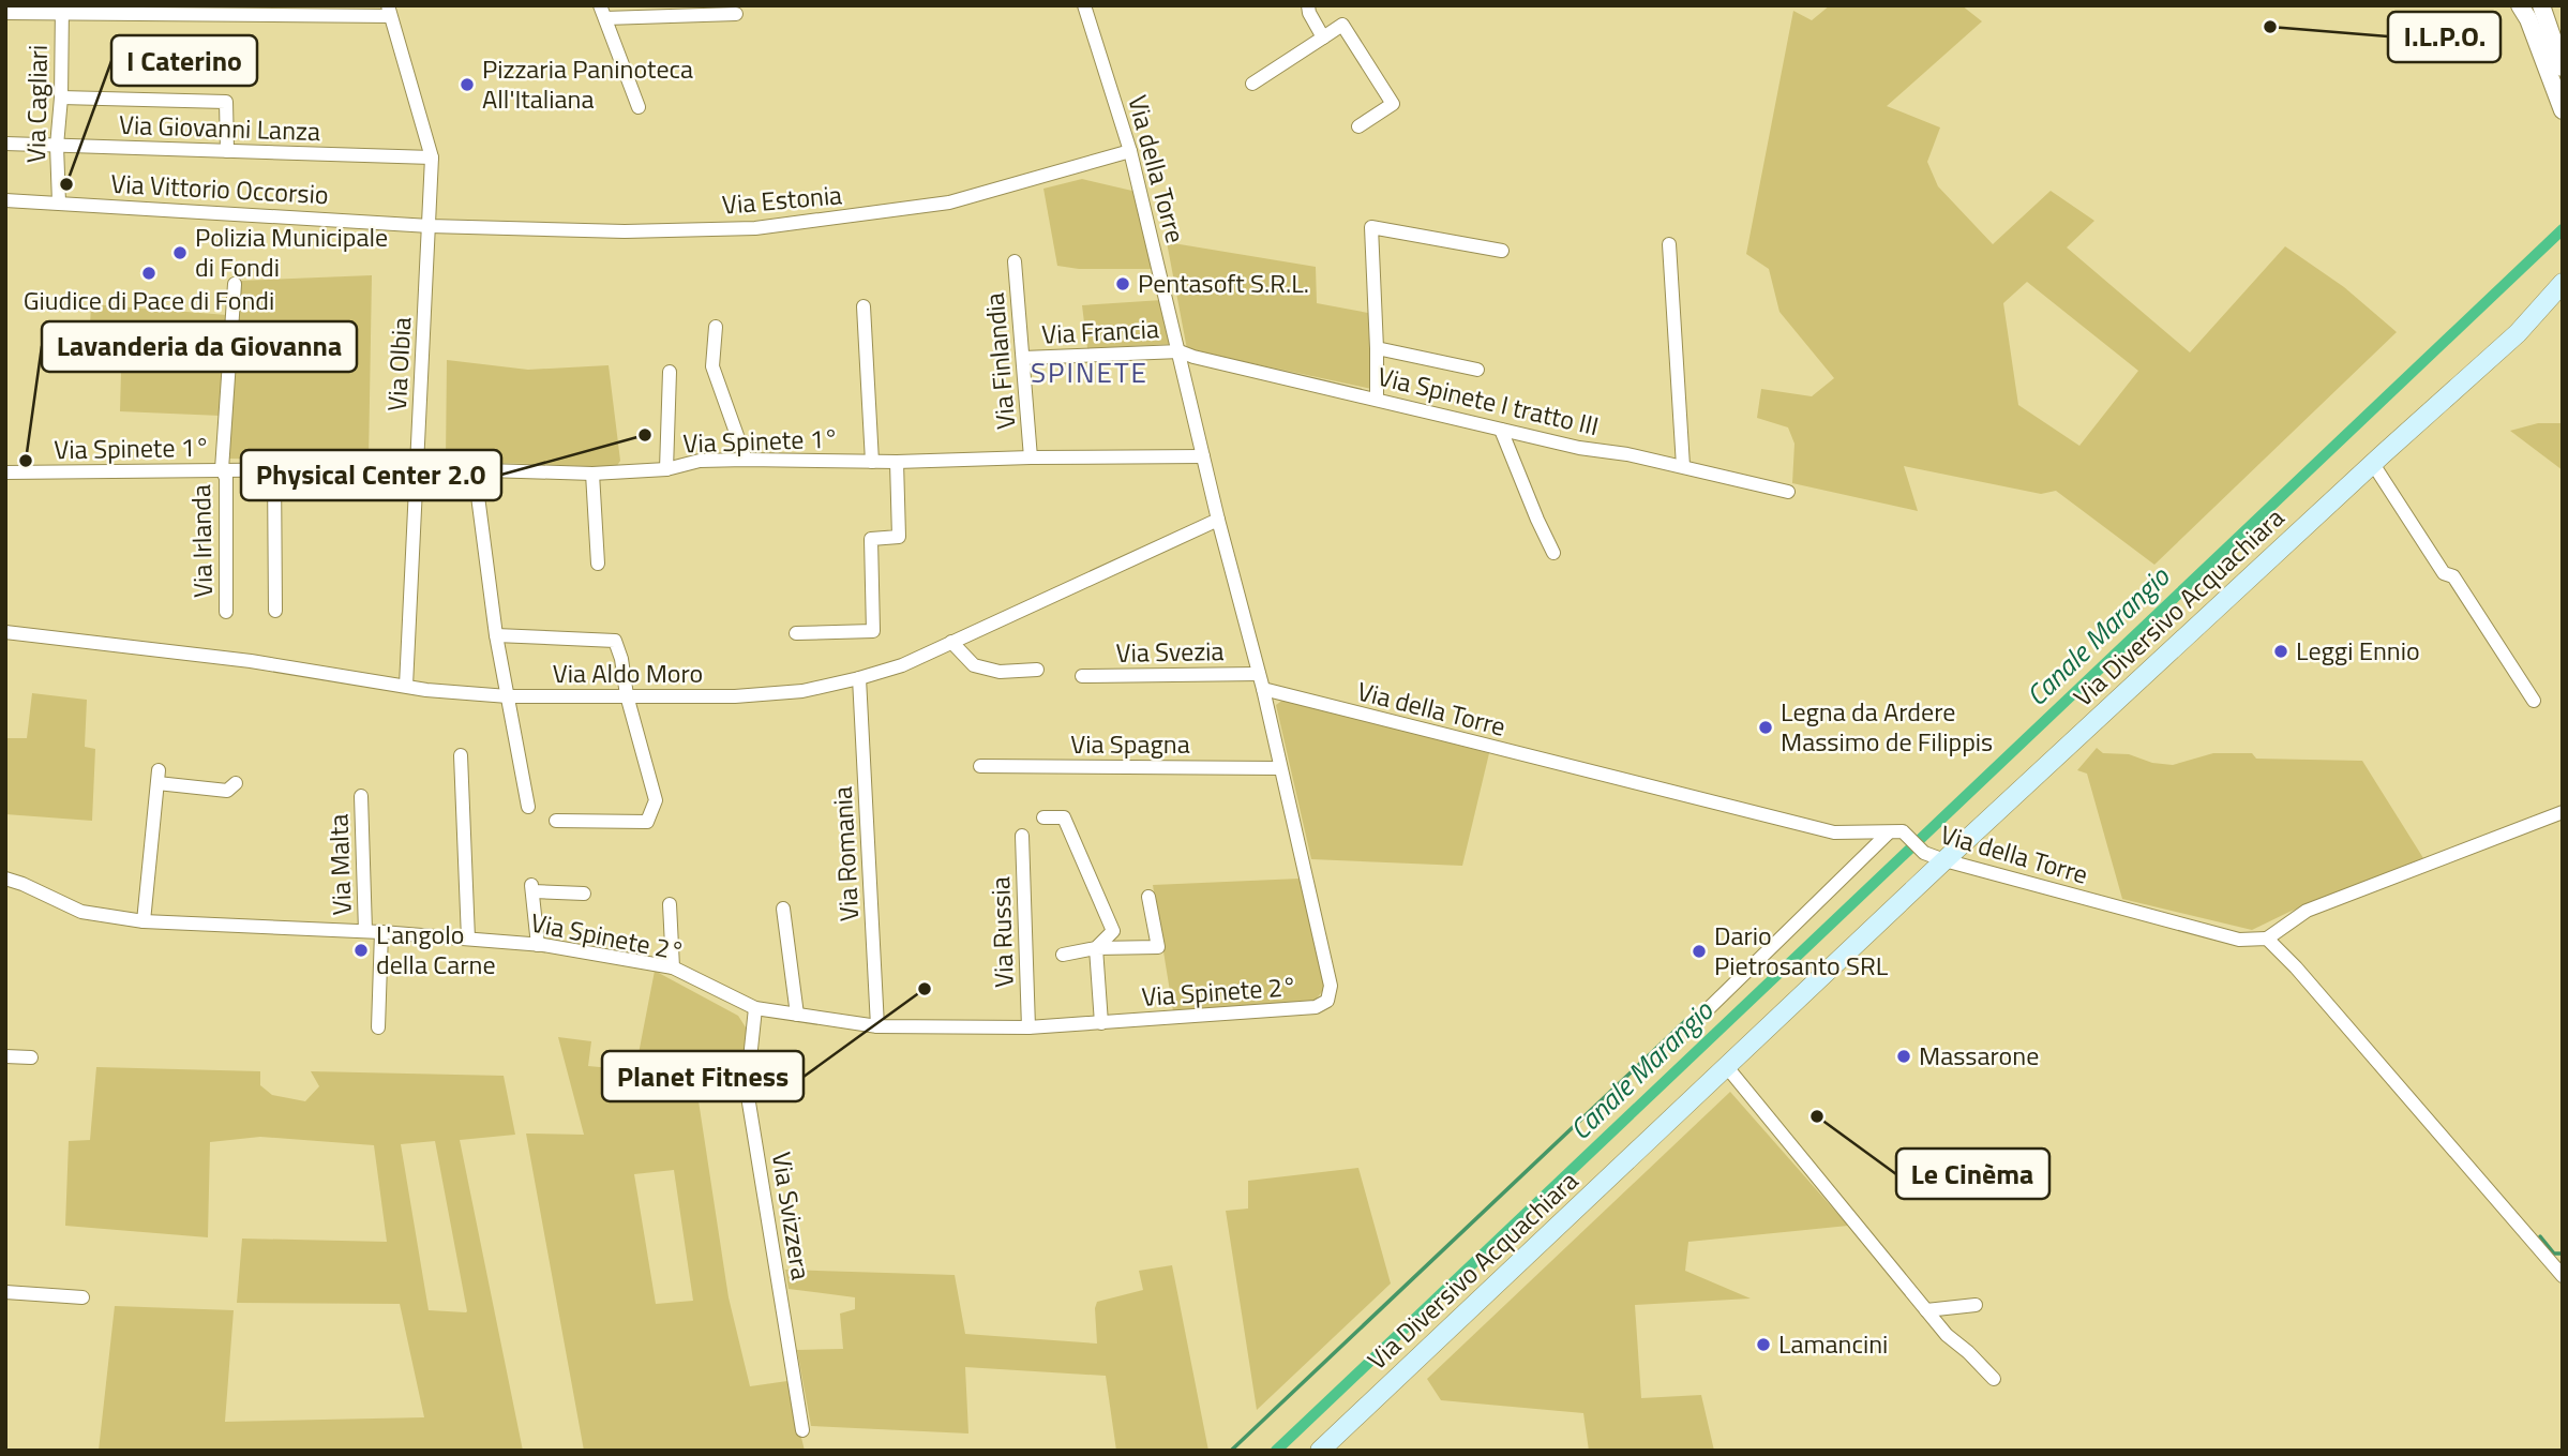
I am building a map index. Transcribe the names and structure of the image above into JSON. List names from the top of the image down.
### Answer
{
  "streets": {
    "main road": ["Via Diversivo Acquachiara"],
    "street": [
      "Via Cagliari",
      "Via Giovanni Lanza",
      "Via della Torre",
      "Via Vittorio Occorsio",
      "Via Estonia",
      "Via Francia",
      "Via Finlandia",
      "Via Olbia",
      "Via Spinete I tratto III",
      "Via Spinete 1°",
      "Via Irlanda",
      "Via Svezia",
      "Via Aldo Moro",
      "Via Spagna",
      "Via Romania",
      "Via Malta",
      "Via Russia",
      "Via Spinete 2°",
      "Via Svizzera"
    ]
  },
  "crossings": [
    ["Via Cagliari", "Via Giovanni Lanza"],
    ["Via Cagliari", "Via Vittorio Occorsio"],
    ["Via Giovanni Lanza", "Via Olbia"],
    ["Via della Torre", "Via Estonia"],
    ["Via della Torre", "Via Francia"],
    ["Via della Torre", "Via Spinete I tratto III"],
    ["Via della Torre", "Via Spinete 1°"],
    ["Via della Torre", "Via Diversivo Acquachiara"],
    ["Via della Torre", "Via Svezia"],
    ["Via della Torre", "Via Aldo Moro"],
    ["Via della Torre", "Via Spinete 2°"],
    ["Via Vittorio Occorsio", "Via Estonia"],
    ["Via Vittorio Occorsio", "Via Olbia"],
    ["Via Estonia", "Via Olbia"],
    ["Via Francia", "Via Finlandia"],
    ["Via Francia", "Via Spinete I tratto III"],
    ["Via Finlandia", "Via Spinete 1°"],
    ["Via Olbia", "Via Spinete 1°"],
    ["Via Olbia", "Via Aldo Moro"],
    ["Via Spinete 1°", "Via Irlanda"],
    ["Via Aldo Moro", "Via Romania"],
    ["Via Spagna", "Via Spinete 2°"],
    ["Via Romania", "Via Spinete 2°"],
    ["Via Malta", "Via Spinete 2°"],
    ["Via Russia", "Via Spinete 2°"],
    ["Via Spinete 2°", "Via Svizzera"]
  ],
  "districts": ["SPINETE"],
  "water": ["Canale Marangio"],
  "places": [
    "I.L.P.O.",
    "Pizzaria Paninoteca All'Italiana",
    "I Caterino",
    "Polizia Municipale di Fondi",
    "Giudice di Pace di Fondi",
    "Pentasoft S.R.L.",
    "Physical Center 2.0",
    "Lavanderia da Giovanna",
    "Leggi Ennio",
    "Legna da Ardere Massimo de Filippis",
    "L'angolo della Carne",
    "Dario Pietrosanto SRL",
    "Planet Fitness",
    "Massarone",
    "Le Cinèma",
    "Lamancini"
  ]
}
